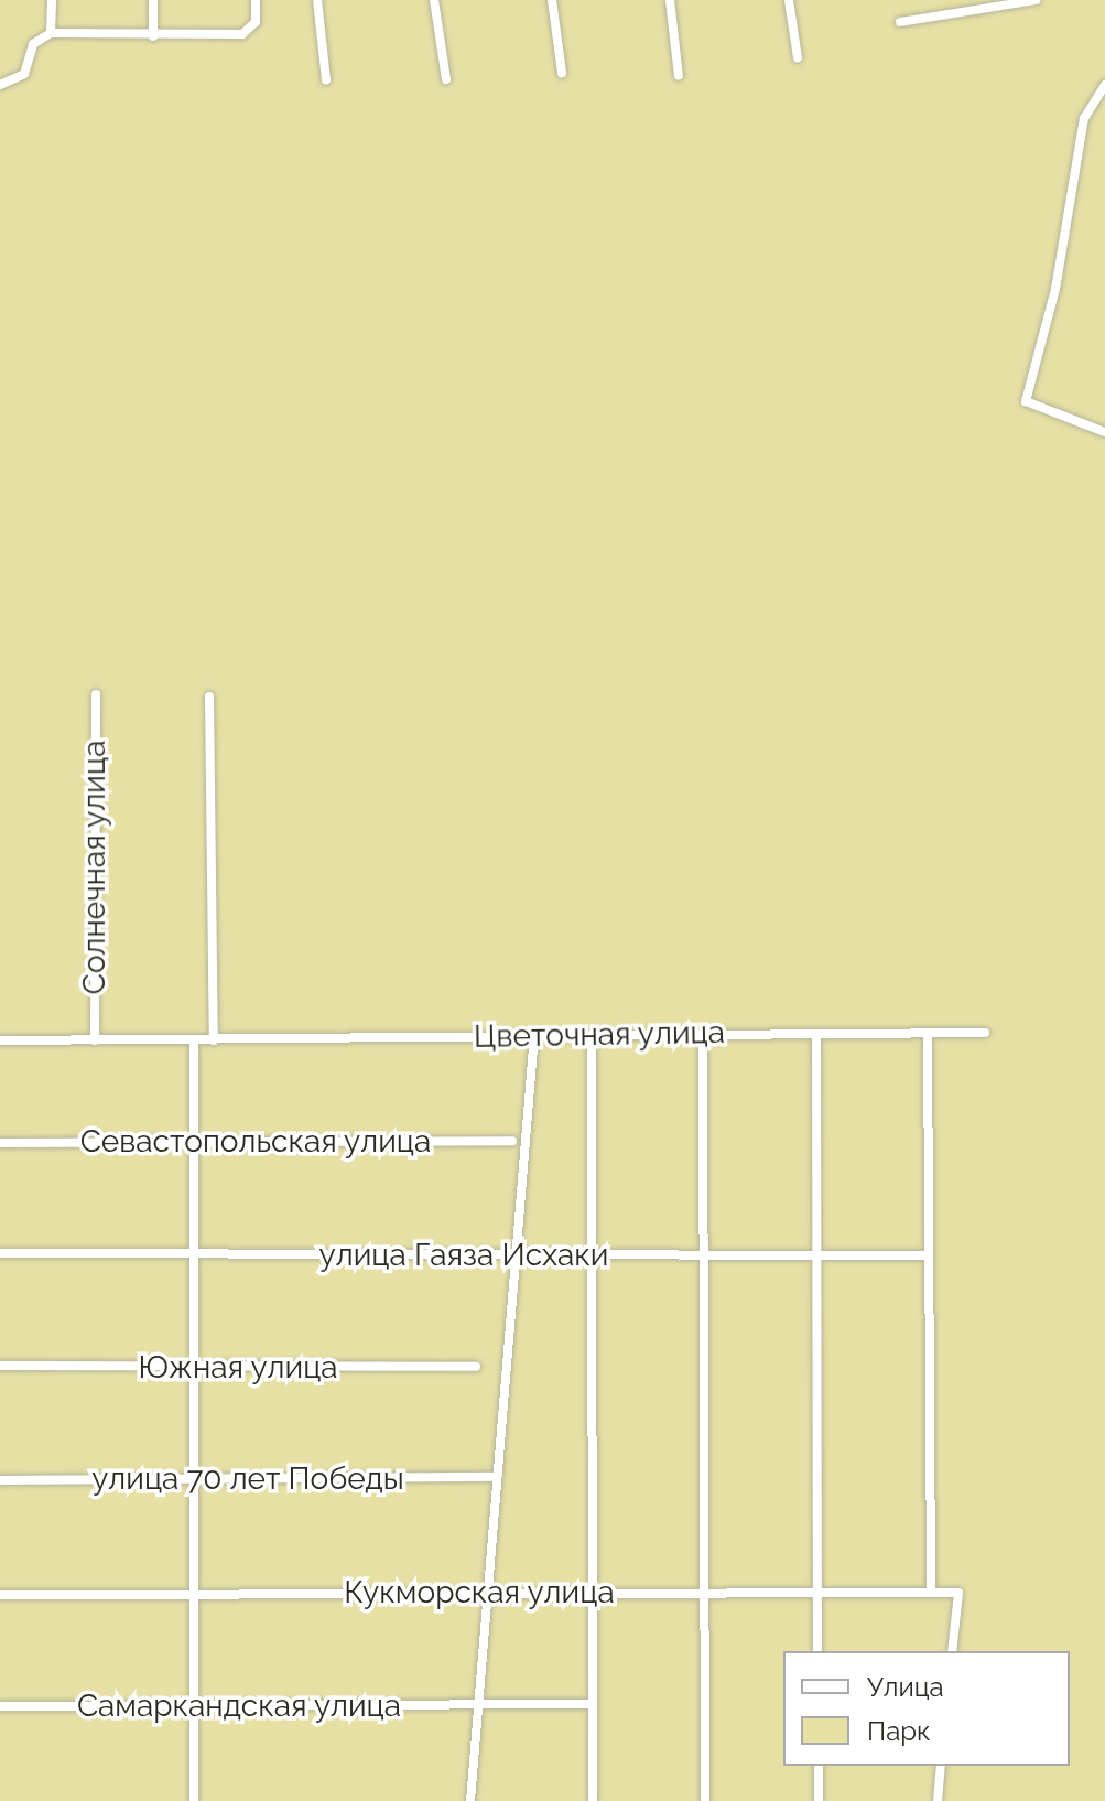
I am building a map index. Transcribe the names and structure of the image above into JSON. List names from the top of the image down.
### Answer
{
  "streets": {
    "street": [
      "Солнечная улица",
      "Цветочная улица",
      "Севастопольская улица",
      "улица Гаяза Исхаки",
      "Южная улица",
      "улица 70 лет Победы",
      "Кукморская улица",
      "Самаркандская улица"
    ]
  },
  "crossings": [
    ["Солнечная улица", "Цветочная улица"]
  ],
  "legend": ["Улица", "Парк"]
}
